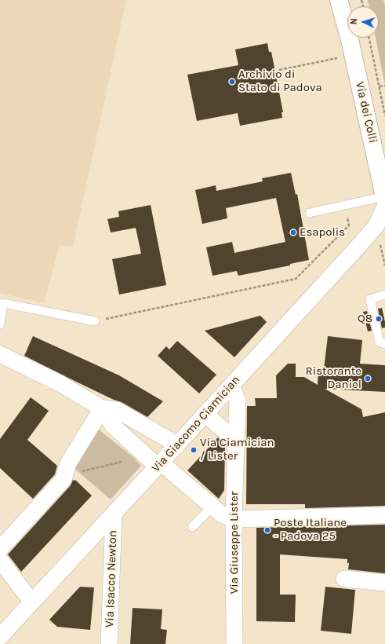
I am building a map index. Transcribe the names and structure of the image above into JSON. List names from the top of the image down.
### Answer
{
  "streets": {
    "main road": ["Via dei Colli"],
    "street": ["Via Giacomo Ciamician", "Via Giuseppe Lister", "Via Isacco Newton"]
  },
  "crossings": [
    ["Via dei Colli", "Via Giacomo Ciamician"],
    ["Via Giacomo Ciamician", "Via Giuseppe Lister"],
    ["Via Giacomo Ciamician", "Via Isacco Newton"]
  ],
  "places": [
    "Archivio di Stato di Padova",
    "Esapolis",
    "Q8",
    "Ristorante Daniel",
    "Via Ciamician / Lister",
    "Poste Italiane - Padova 25"
  ],
  "north": "left"
}
